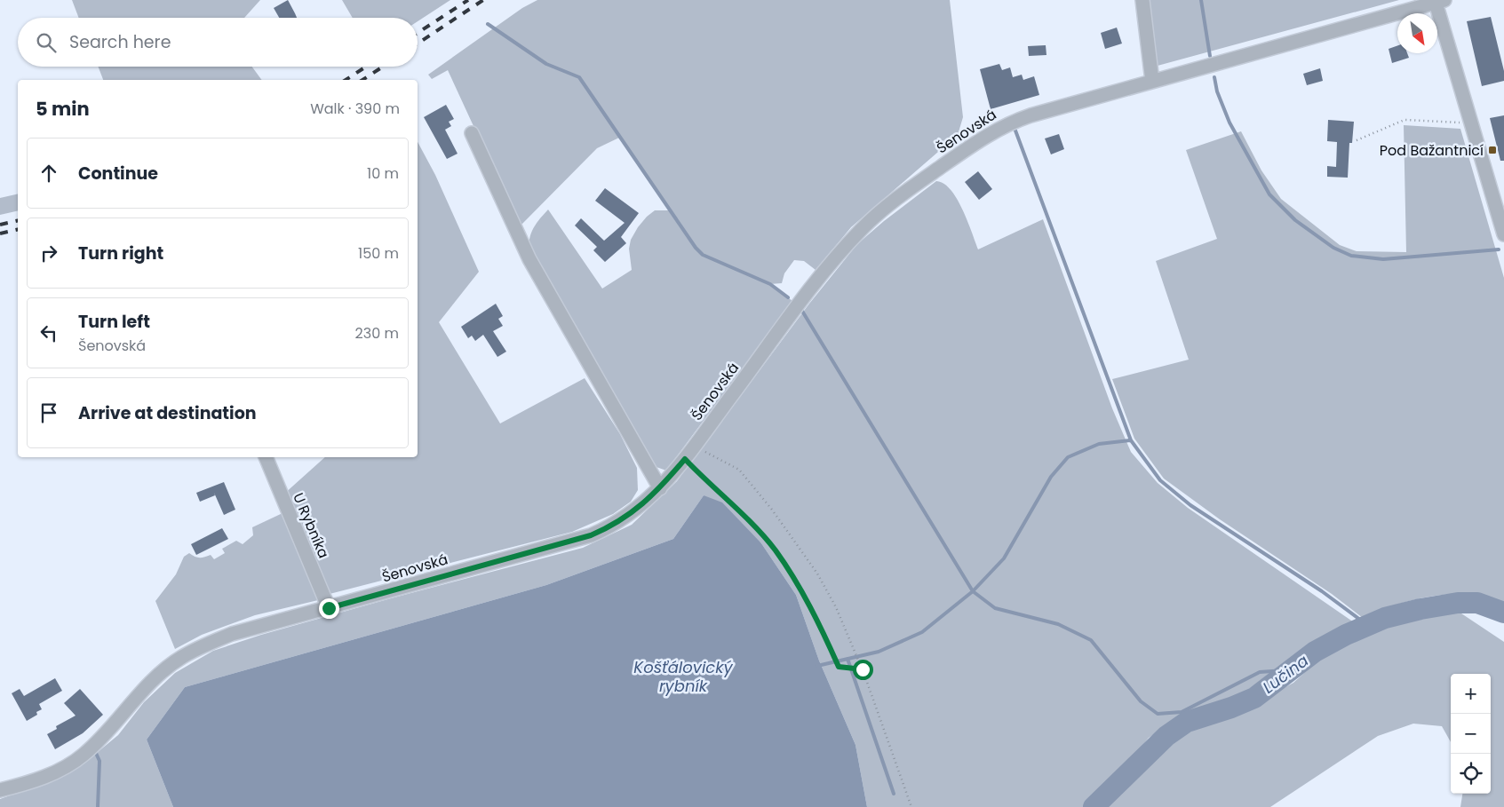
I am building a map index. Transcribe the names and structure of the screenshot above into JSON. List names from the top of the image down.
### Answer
{
  "streets": {
    "street": ["Šenovská", "U Rybníka"]
  },
  "crossings": [
    ["Šenovská", "U Rybníka"]
  ],
  "water": ["Košťálovický rybník", "Lučina"],
  "places": {
    "transit": ["Pod Bažantnicí"]
  },
  "north": "bottom right",
  "page": {
    "search": "Search here",
    "heading": ["5 min", "Walk · 390 m"],
    "list": [
      ["Continue", "10 m"],
      ["Turn right", "150 m"],
      ["Turn left", "Šenovská", "230 m"],
      "Arrive at destination"
    ],
    "map_buttons": ["+", "−"]
  }
}
